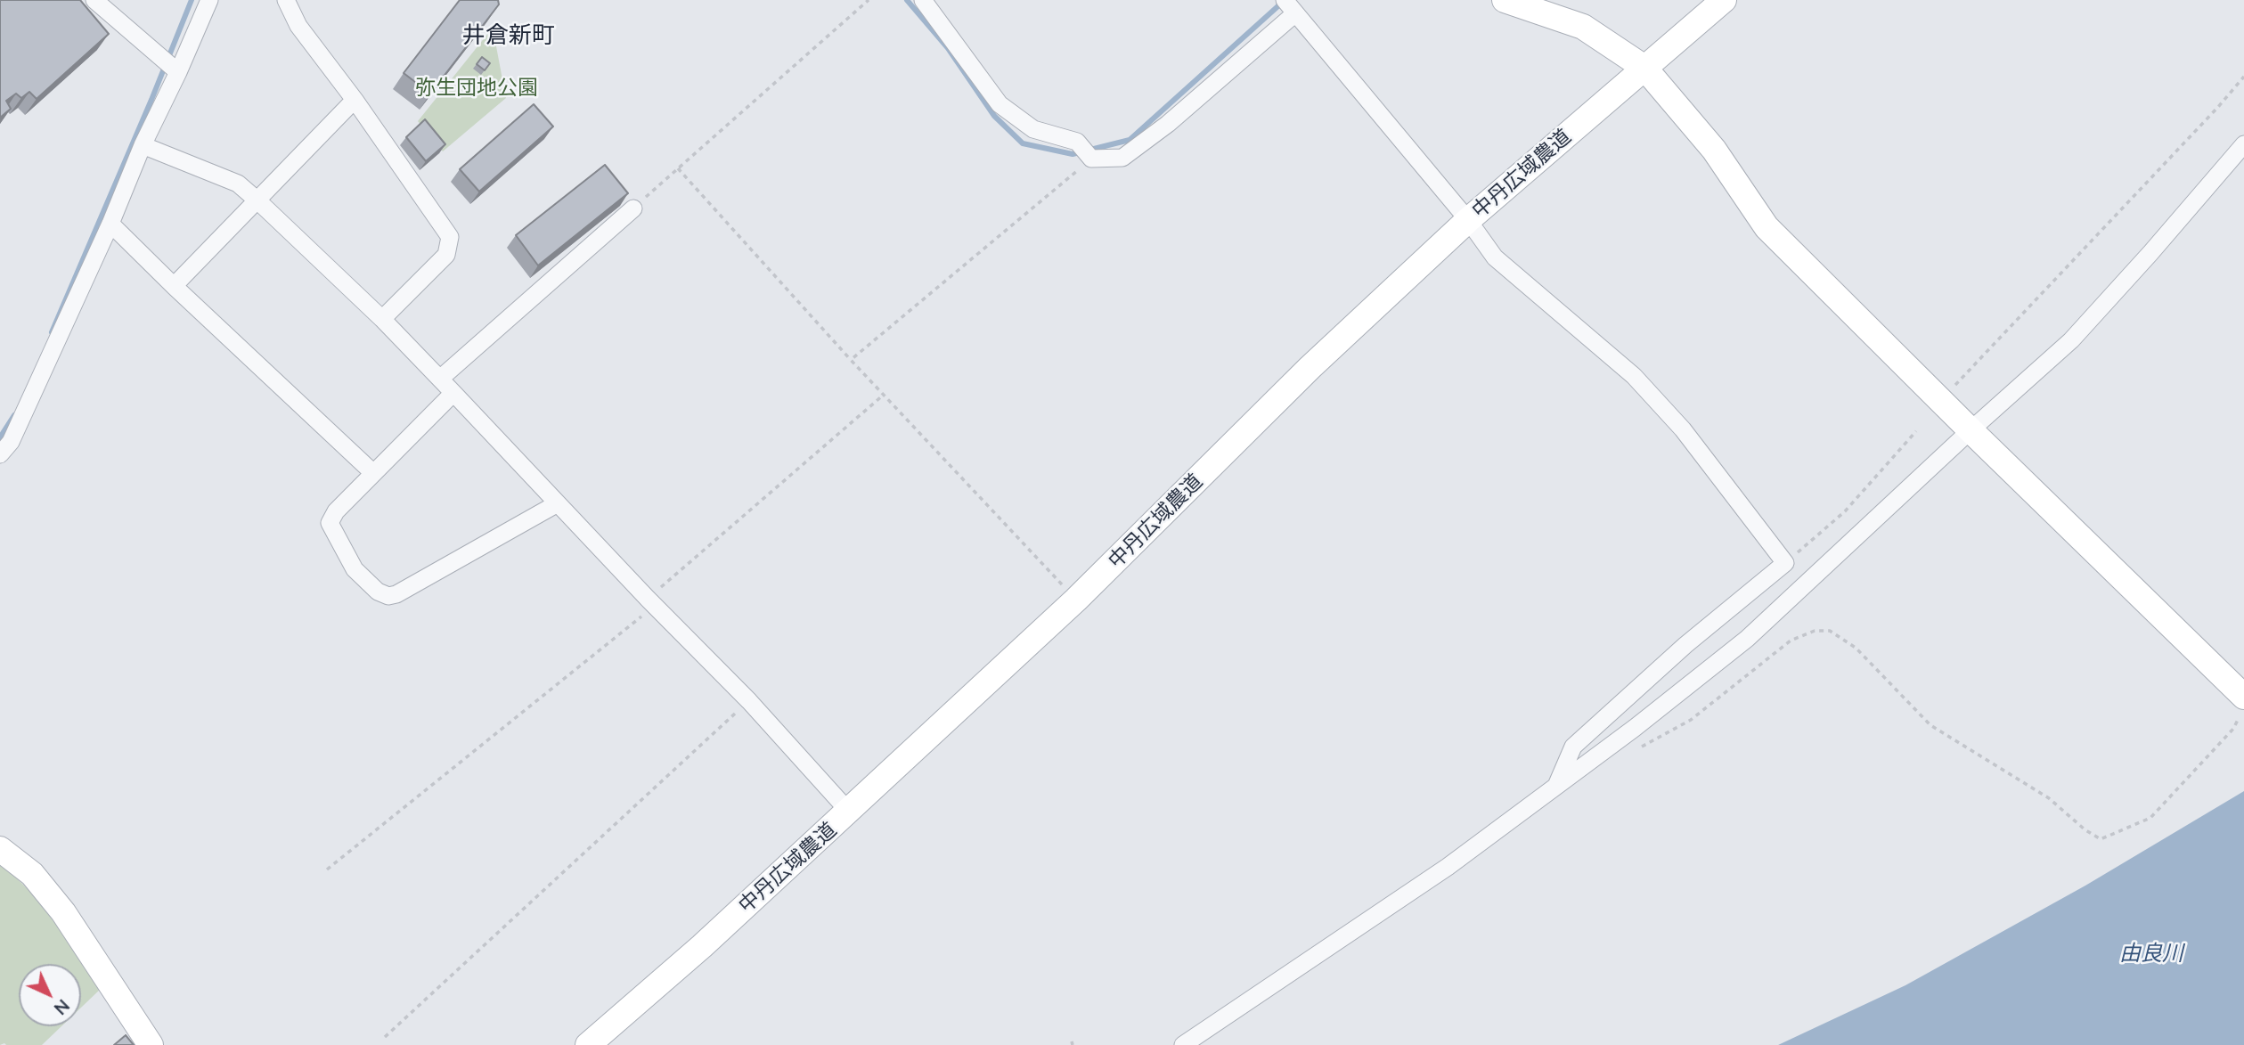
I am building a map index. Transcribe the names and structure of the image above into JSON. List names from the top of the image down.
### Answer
{
  "streets": {
    "street": ["中丹広域農道"]
  },
  "districts": ["井倉新町"],
  "water": ["由良川"],
  "parks": ["弥生団地公園"],
  "north": "bottom right"
}
